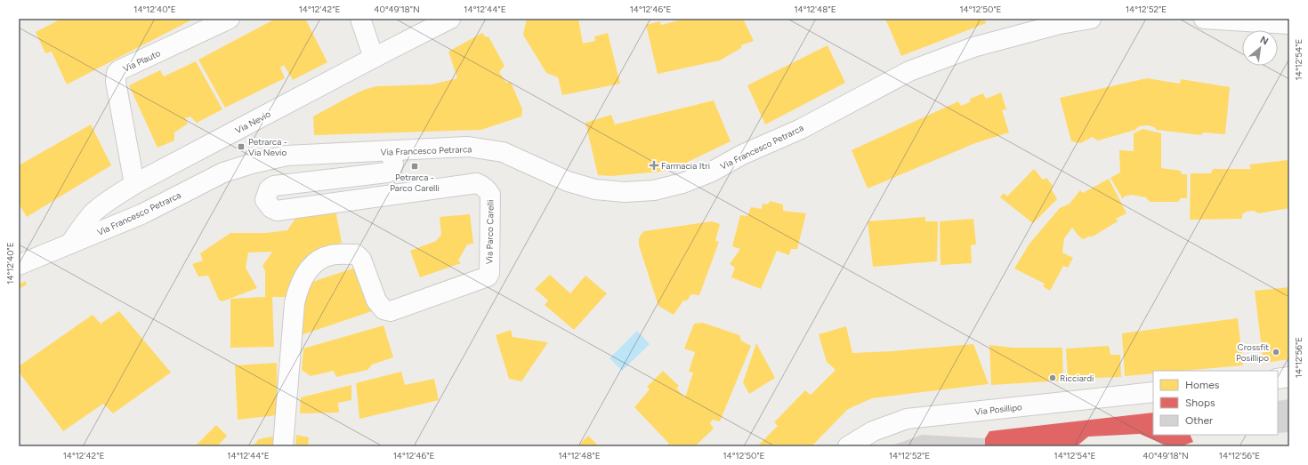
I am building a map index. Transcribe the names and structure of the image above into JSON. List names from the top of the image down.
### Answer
{
  "streets": {
    "street": [
      "Via Plauto",
      "Via Nevio",
      "Via Francesco Petrarca",
      "Via Parco Carelli",
      "Via Posillipo"
    ]
  },
  "crossings": [
    ["Via Plauto", "Via Nevio"],
    ["Via Nevio", "Via Francesco Petrarca"],
    ["Via Francesco Petrarca", "Via Parco Carelli"]
  ],
  "places": {
    "transit": ["Petrarca - Via Nevio", "Petrarca - Parco Carelli"],
    "health": ["Farmacia Itri"],
    "other": ["Crossfit Posillipo", "Ricciardi"]
  },
  "legend": ["Homes", "Shops", "Other"],
  "north": "top right",
  "coordinates": [
    "14°12'40\"E",
    "14°12'42\"E",
    "40°49'18\"N",
    "14°12'44\"E",
    "14°12'46\"E",
    "14°12'48\"E",
    "14°12'50\"E",
    "14°12'52\"E",
    "14°12'54\"E",
    "14°12'56\"E"
  ]
}
